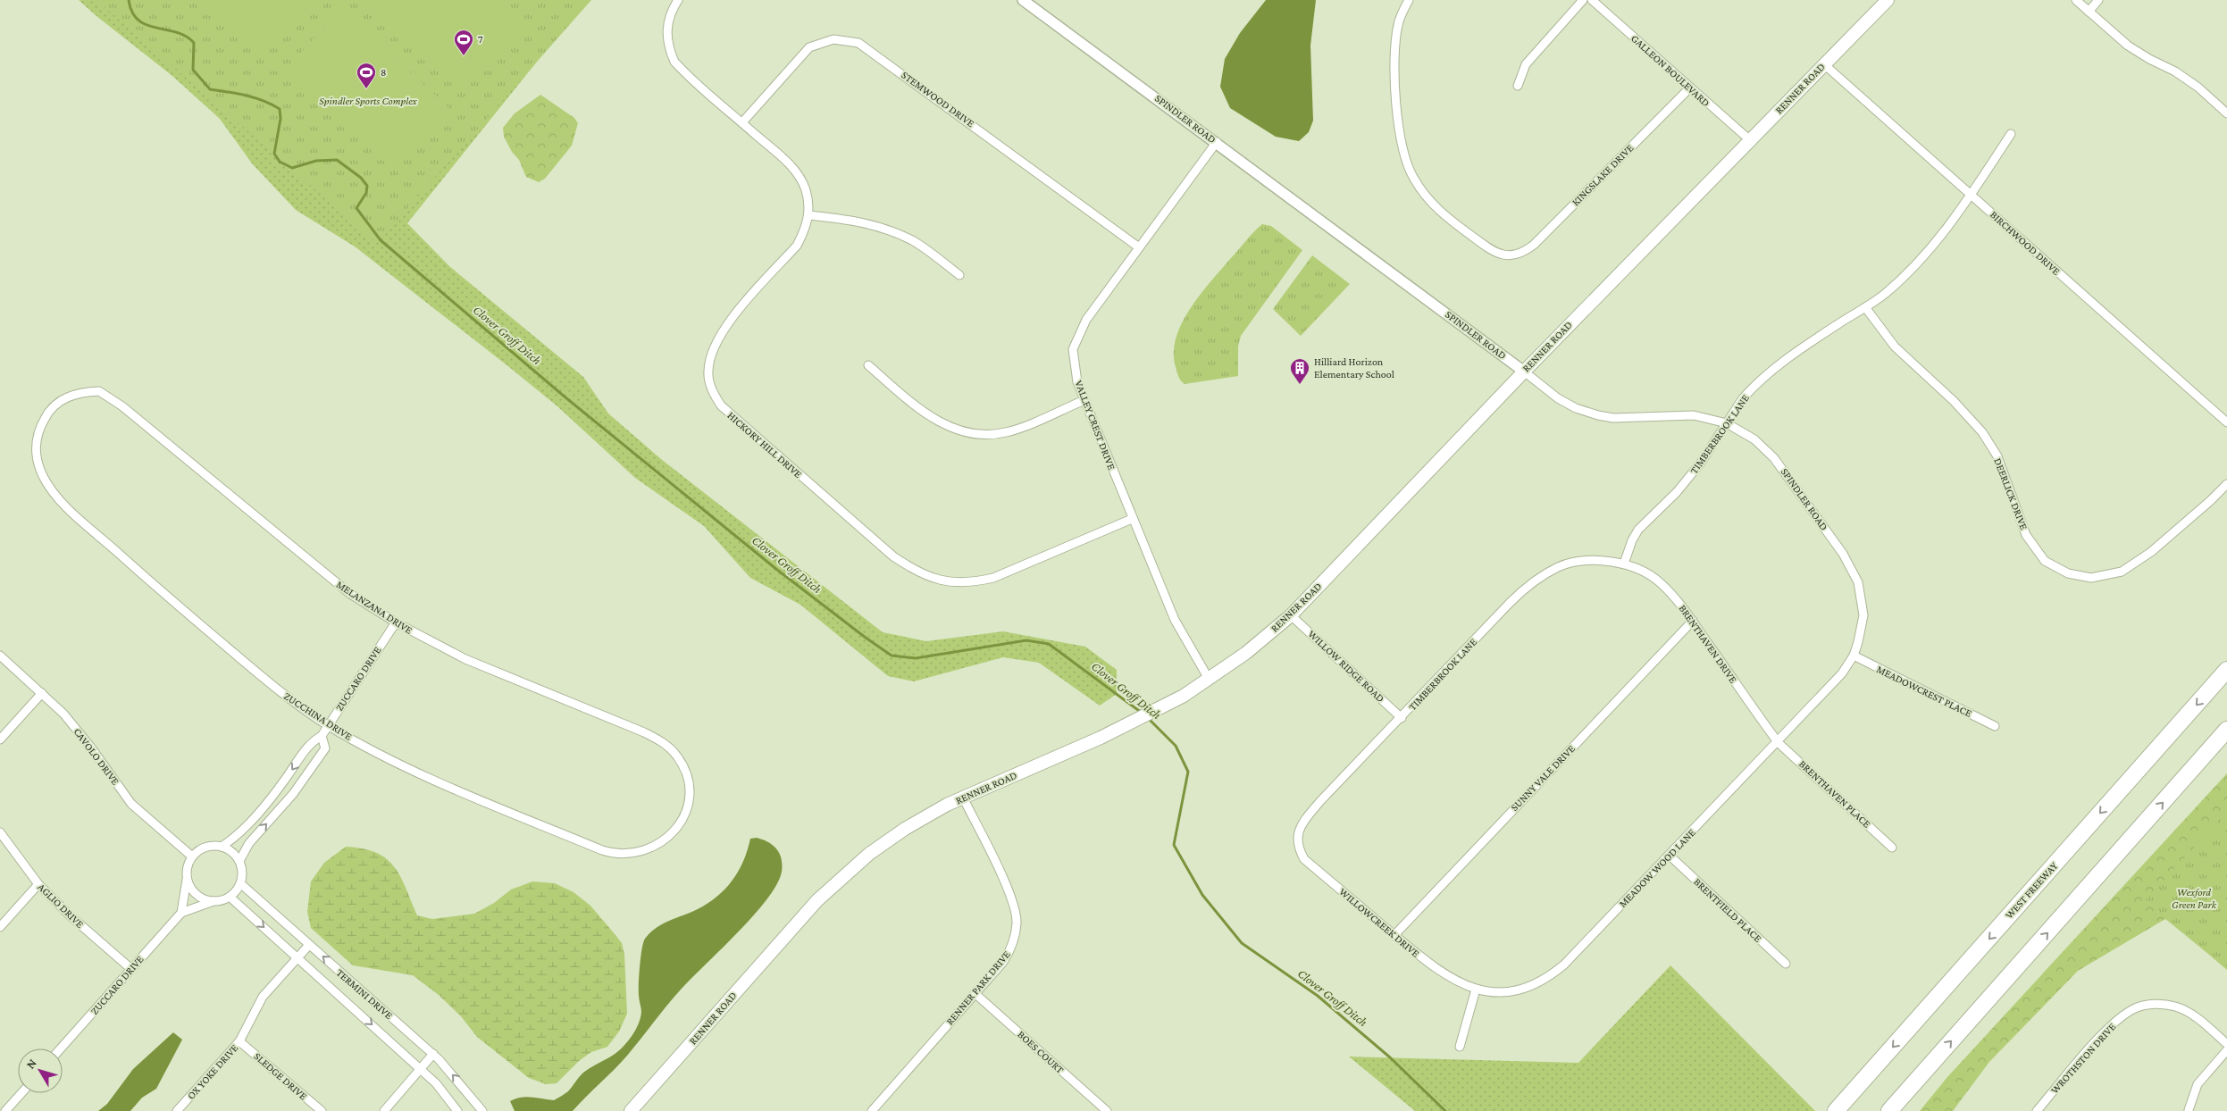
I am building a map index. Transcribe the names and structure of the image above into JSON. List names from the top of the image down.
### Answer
{
  "streets": {
    "highway": ["WEST FREEWAY"],
    "main road": ["RENNER ROAD"],
    "street": [
      "GALLEON BOULEVARD",
      "STEMWOOD DRIVE",
      "SPINDLER ROAD",
      "KINGSLAKE DRIVE",
      "BIRCHWOOD DRIVE",
      "VALLEY CREST DRIVE",
      "TIMBERBROOK LANE",
      "HICKORY HILL DRIVE",
      "DEERLICK DRIVE",
      "MELANZANA DRIVE",
      "BRENTHAVEN DRIVE",
      "WILLOW RIDGE ROAD",
      "ZUCCARO DRIVE",
      "MEADOWCREST PLACE",
      "ZUCCHINA DRIVE",
      "CAVOLO DRIVE",
      "SUNNY VALE DRIVE",
      "BRENTHAVEN PLACE",
      "MEADOW WOOD LANE",
      "AGLIO DRIVE",
      "BRENTFIELD PLACE",
      "WILLOWCREEK DRIVE",
      "RENNER PARK DRIVE",
      "TERMINI DRIVE",
      "BOES COURT",
      "WROTHSTON DRIVE",
      "OX YOKE DRIVE",
      "SLEDGE DRIVE"
    ]
  },
  "crossings": [
    ["GALLEON BOULEVARD", "RENNER ROAD"],
    ["GALLEON BOULEVARD", "KINGSLAKE DRIVE"],
    ["RENNER ROAD", "SPINDLER ROAD"],
    ["RENNER ROAD", "BIRCHWOOD DRIVE"],
    ["RENNER ROAD", "VALLEY CREST DRIVE"],
    ["RENNER ROAD", "WILLOW RIDGE ROAD"],
    ["RENNER ROAD", "RENNER PARK DRIVE"],
    ["STEMWOOD DRIVE", "VALLEY CREST DRIVE"],
    ["STEMWOOD DRIVE", "HICKORY HILL DRIVE"],
    ["SPINDLER ROAD", "VALLEY CREST DRIVE"],
    ["SPINDLER ROAD", "TIMBERBROOK LANE"],
    ["SPINDLER ROAD", "MEADOWCREST PLACE"],
    ["SPINDLER ROAD", "MEADOW WOOD LANE"],
    ["BIRCHWOOD DRIVE", "TIMBERBROOK LANE"],
    ["VALLEY CREST DRIVE", "HICKORY HILL DRIVE"],
    ["TIMBERBROOK LANE", "DEERLICK DRIVE"],
    ["TIMBERBROOK LANE", "BRENTHAVEN DRIVE"],
    ["TIMBERBROOK LANE", "WILLOW RIDGE ROAD"],
    ["TIMBERBROOK LANE", "WILLOWCREEK DRIVE"],
    ["MELANZANA DRIVE", "ZUCCARO DRIVE"],
    ["MELANZANA DRIVE", "ZUCCHINA DRIVE"],
    ["BRENTHAVEN DRIVE", "SUNNY VALE DRIVE"],
    ["BRENTHAVEN DRIVE", "BRENTHAVEN PLACE"],
    ["BRENTHAVEN DRIVE", "MEADOW WOOD LANE"],
    ["ZUCCARO DRIVE", "ZUCCHINA DRIVE"],
    ["ZUCCARO DRIVE", "CAVOLO DRIVE"],
    ["ZUCCARO DRIVE", "AGLIO DRIVE"],
    ["ZUCCARO DRIVE", "TERMINI DRIVE"],
    ["MEADOWCREST PLACE", "MEADOW WOOD LANE"],
    ["CAVOLO DRIVE", "TERMINI DRIVE"],
    ["SUNNY VALE DRIVE", "WILLOWCREEK DRIVE"],
    ["BRENTHAVEN PLACE", "MEADOW WOOD LANE"],
    ["MEADOW WOOD LANE", "BRENTFIELD PLACE"],
    ["MEADOW WOOD LANE", "WILLOWCREEK DRIVE"],
    ["RENNER PARK DRIVE", "BOES COURT"],
    ["TERMINI DRIVE", "OX YOKE DRIVE"],
    ["OX YOKE DRIVE", "SLEDGE DRIVE"]
  ],
  "water": ["Clover Groff Ditch"],
  "parks": ["Spindler Sports Complex", "Wexford Green Park"],
  "places": {
    "sports": ["7", "8"],
    "building": ["Hilliard Horizon Elementary School"]
  },
  "north": "top left"
}
